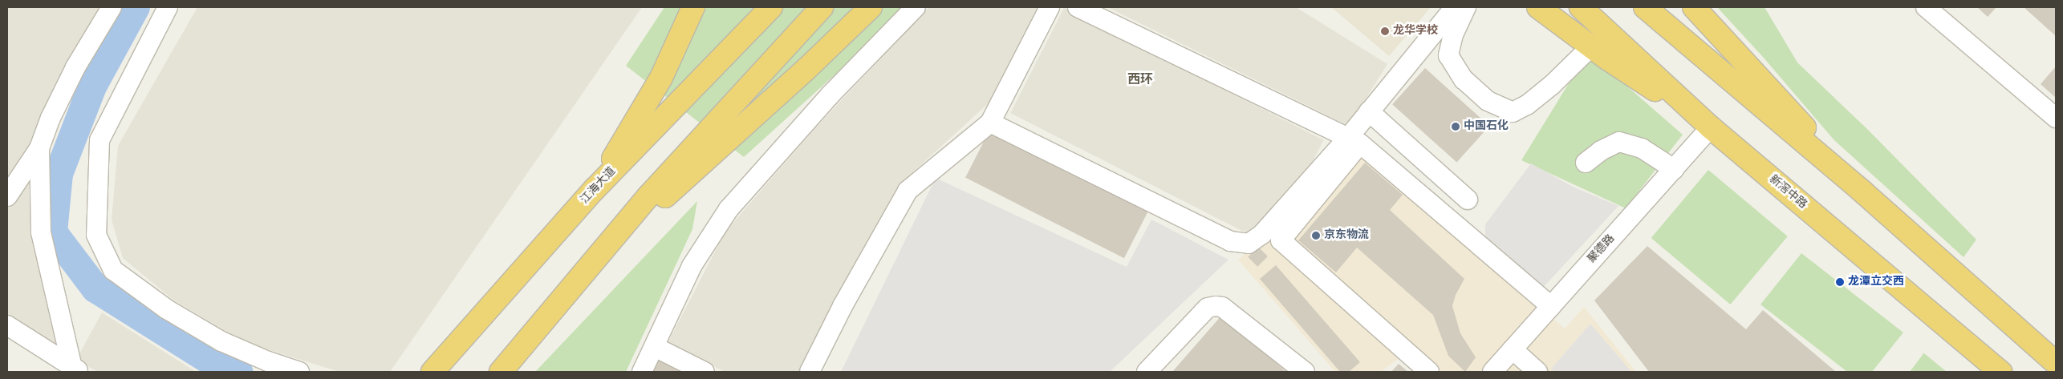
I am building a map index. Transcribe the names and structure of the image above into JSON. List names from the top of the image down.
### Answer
{
  "streets": {
    "highway": ["江海大道", "新滘中路"],
    "street": ["聚德路"]
  },
  "crossings": [
    ["新滘中路", "聚德路"]
  ],
  "districts": ["西环"],
  "places": [
    "龙华学校",
    "中国石化",
    "京东物流",
    "龙潭立交西"
  ]
}
